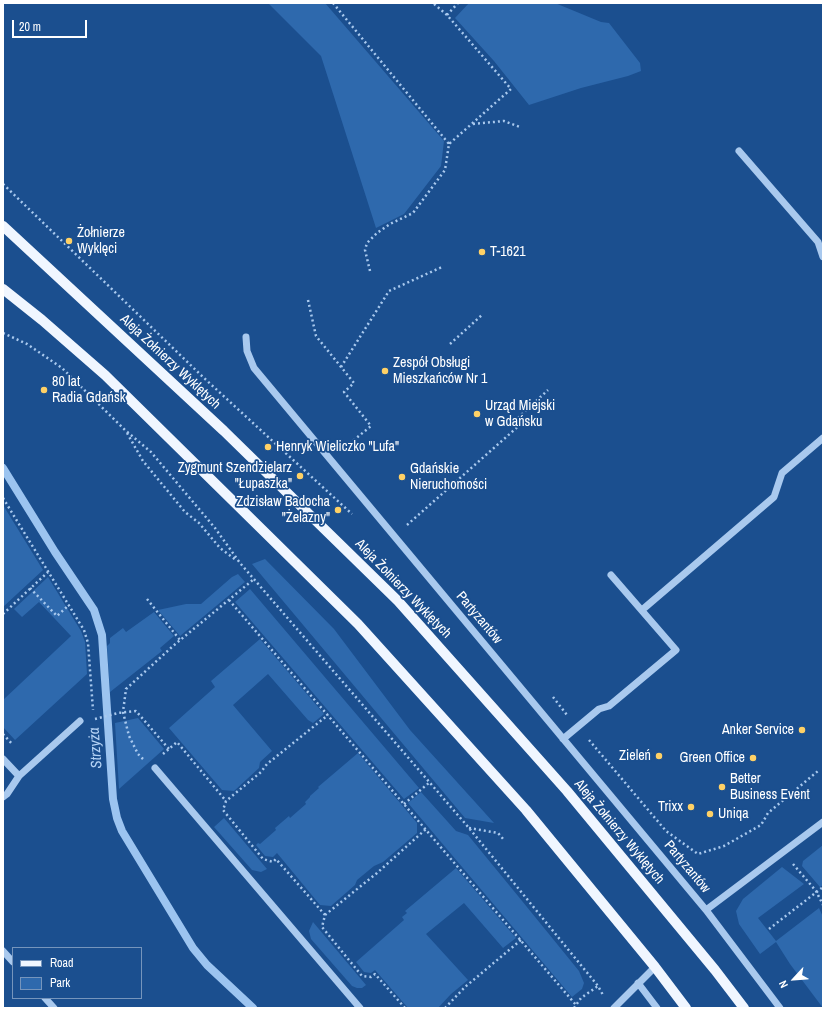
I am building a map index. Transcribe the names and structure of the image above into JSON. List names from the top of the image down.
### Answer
{
  "streets": {
    "main road": ["Aleja Żołnierzy Wyklętych"],
    "street": ["Partyzantów"]
  },
  "water": ["Strzyża"],
  "places": [
    "Żołnierze Wyklęci",
    "T-1621",
    "Zespół Obsługi Mieszkańców Nr 1",
    "80 lat Radia Gdańsk",
    "Urząd Miejski w Gdańsku",
    "Henryk Wieliczko \"Lufa\"",
    "Zygmunt Szendzielarz \"Łupaszka\"",
    "Gdańskie Nieruchomości",
    "Zdzisław Badocha \"Żelazny\"",
    "Anker Service",
    "Zieleń",
    "Green Office",
    "Better Business Event",
    "Trixx",
    "Uniqa"
  ],
  "legend": ["Road", "Park"],
  "scale_bar": "20 m",
  "north": "bottom left"
}
